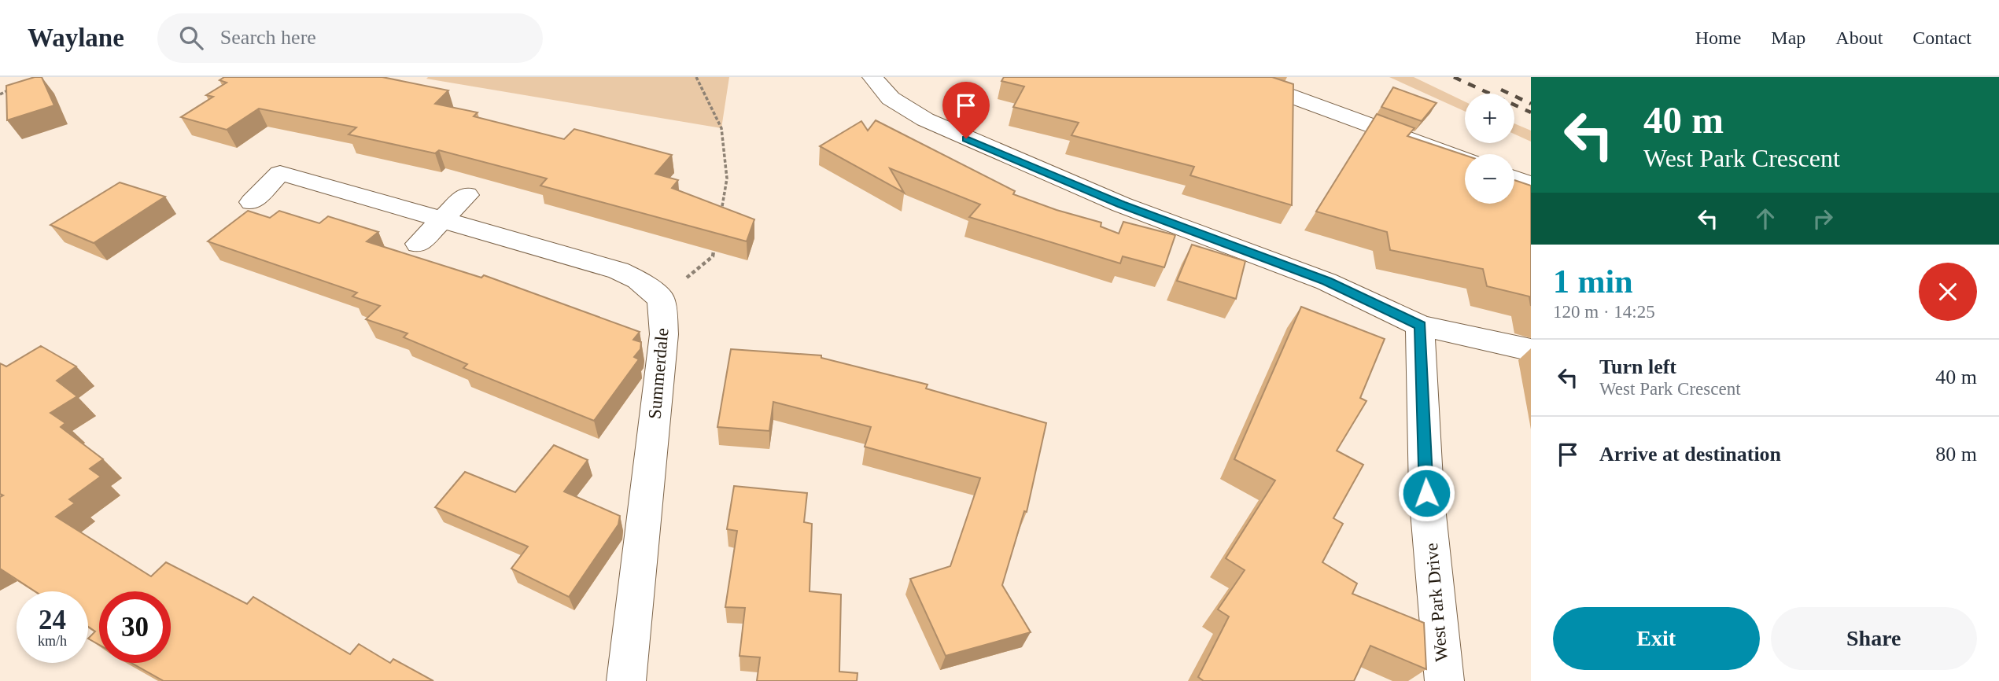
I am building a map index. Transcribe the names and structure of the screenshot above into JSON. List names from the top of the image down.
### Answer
{
  "streets": {
    "street": ["Summerdale", "West Park Drive"]
  },
  "page": {
    "header": "Waylane",
    "search": "Search here",
    "nav": [
      "Home",
      "Map",
      "About",
      "Contact"
    ],
    "turn": ["40 m", "West Park Crescent"],
    "map_buttons": ["+", "−"],
    "heading": ["1 min", "120 m · 14:25"],
    "list": [
      {
        "name": "Turn left",
        "note": "West Park Crescent",
        "value": "40 m"
      },
      {
        "name": "Arrive at destination",
        "value": "80 m"
      }
    ],
    "speed": "24 km/h",
    "limit": "30",
    "buttons": ["Exit", "Share"]
  }
}
